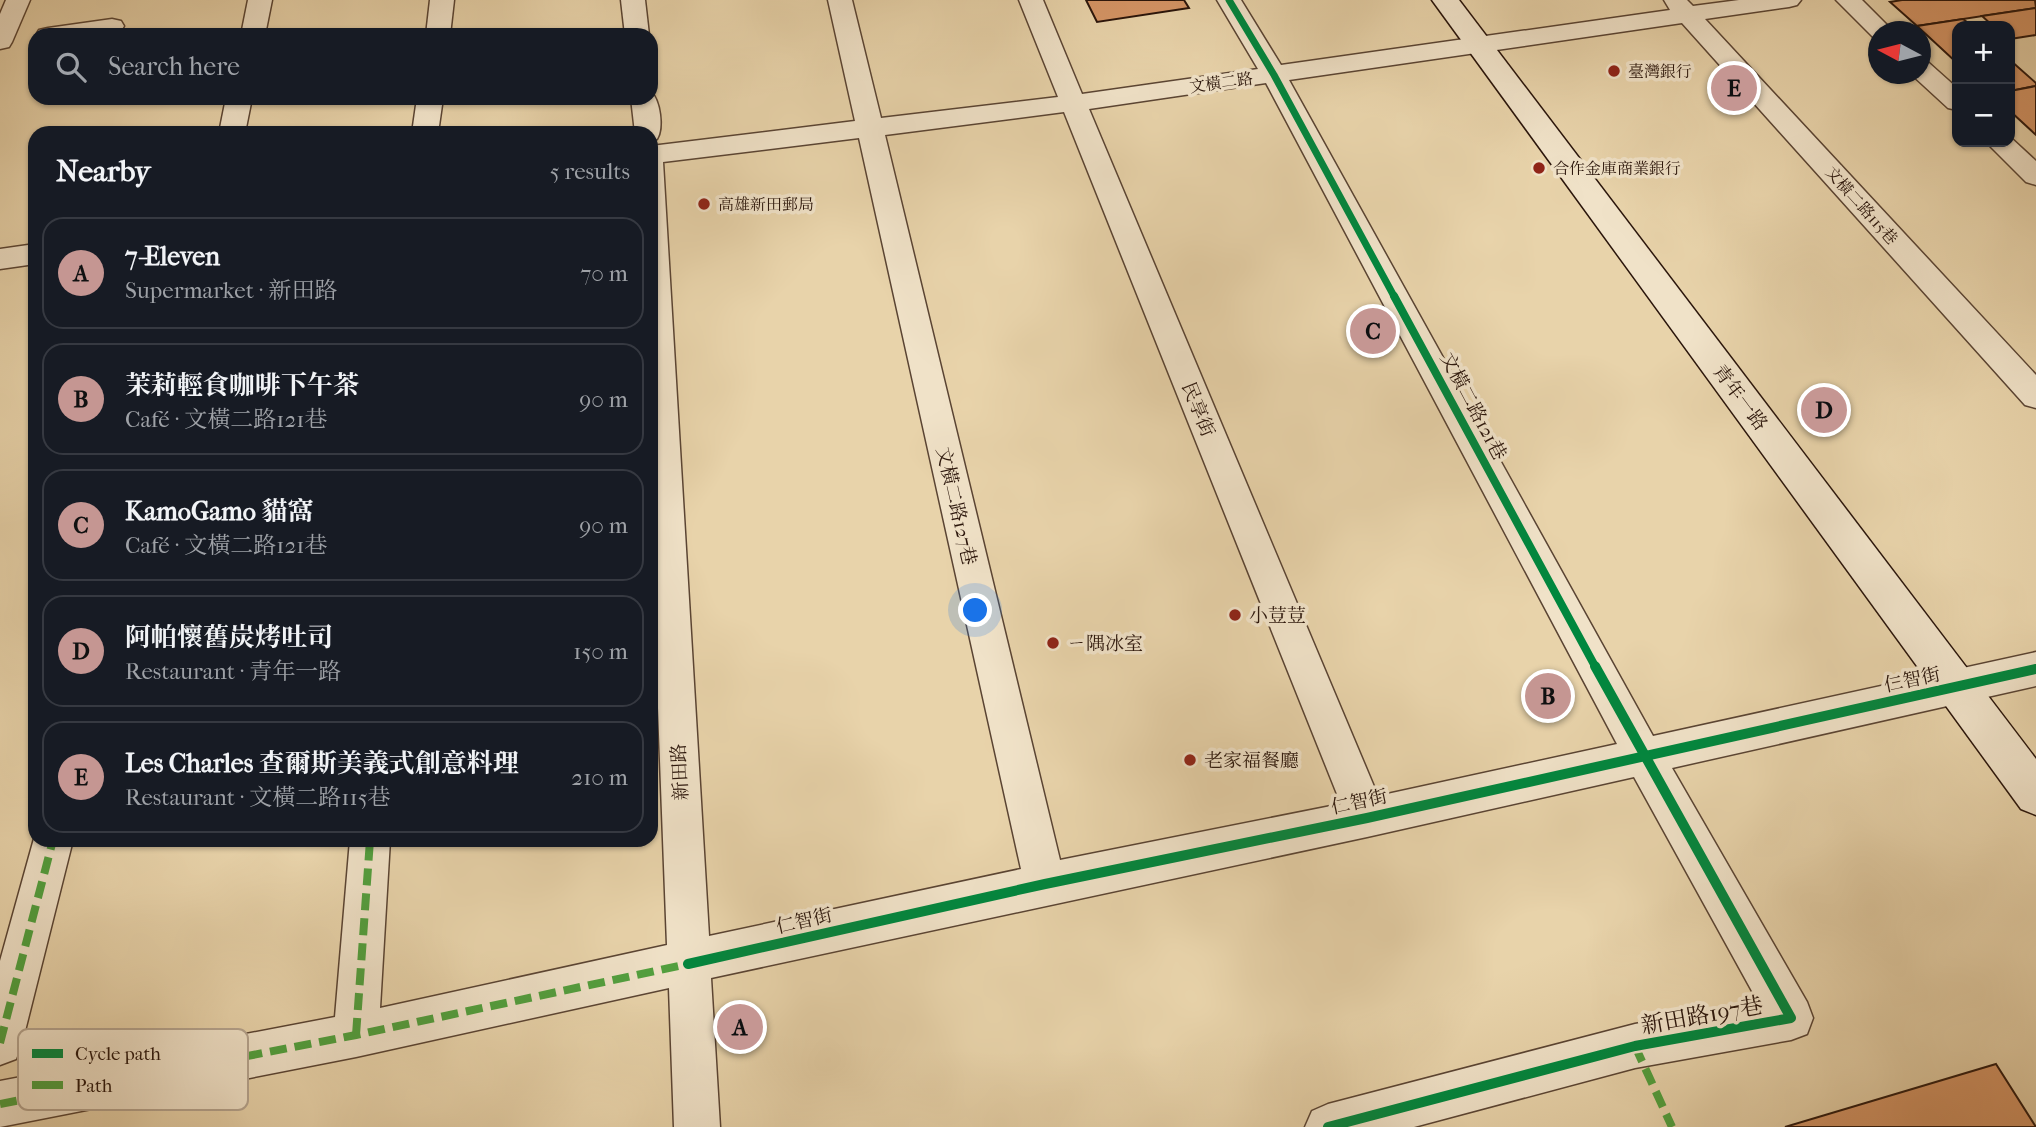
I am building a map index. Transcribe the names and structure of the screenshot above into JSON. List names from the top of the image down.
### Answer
{
  "streets": {
    "street": [
      "文橫二路",
      "文橫二路115巷",
      "青年一路",
      "文橫二路121巷",
      "民享街",
      "文橫二路127巷",
      "仁智街",
      "新田路",
      "新田路197巷"
    ]
  },
  "crossings": [
    ["文橫二路", "文橫二路115巷"],
    ["文橫二路", "青年一路"],
    ["文橫二路", "文橫二路121巷"],
    ["文橫二路", "民享街"],
    ["文橫二路", "文橫二路127巷"],
    ["青年一路", "仁智街"],
    ["文橫二路121巷", "仁智街"],
    ["文橫二路121巷", "新田路197巷"],
    ["民享街", "仁智街"],
    ["文橫二路127巷", "仁智街"],
    ["仁智街", "新田路"],
    ["仁智街", "新田路197巷"]
  ],
  "places": [
    "臺灣銀行",
    "合作金庫商業銀行",
    "高雄新田郵局",
    "小荳荳",
    "ㄧ隅冰室",
    "老家福餐廳"
  ],
  "legend": ["Cycle path", "Path"],
  "north": "left",
  "page": {
    "map_buttons": ["+", "−"],
    "search": "Search here",
    "pins": [
      "E",
      "C",
      "D",
      "B",
      "A"
    ],
    "heading": ["Nearby", "5 results"],
    "list": [
      {
        "mark": "A",
        "name": "7-Eleven",
        "note": "Supermarket · 新田路",
        "value": "70 m"
      },
      {
        "mark": "B",
        "name": "茉莉輕食咖啡下午茶",
        "note": "Café · 文橫二路121巷",
        "value": "90 m"
      },
      {
        "mark": "C",
        "name": "KamoGamo 貓窩",
        "note": "Café · 文橫二路121巷",
        "value": "90 m"
      },
      {
        "mark": "D",
        "name": "阿帕懷舊炭烤吐司",
        "note": "Restaurant · 青年一路",
        "value": "150 m"
      },
      {
        "mark": "E",
        "name": "Les Charles 查爾斯美義式創意料理",
        "note": "Restaurant · 文橫二路115巷",
        "value": "210 m"
      }
    ]
  }
}
